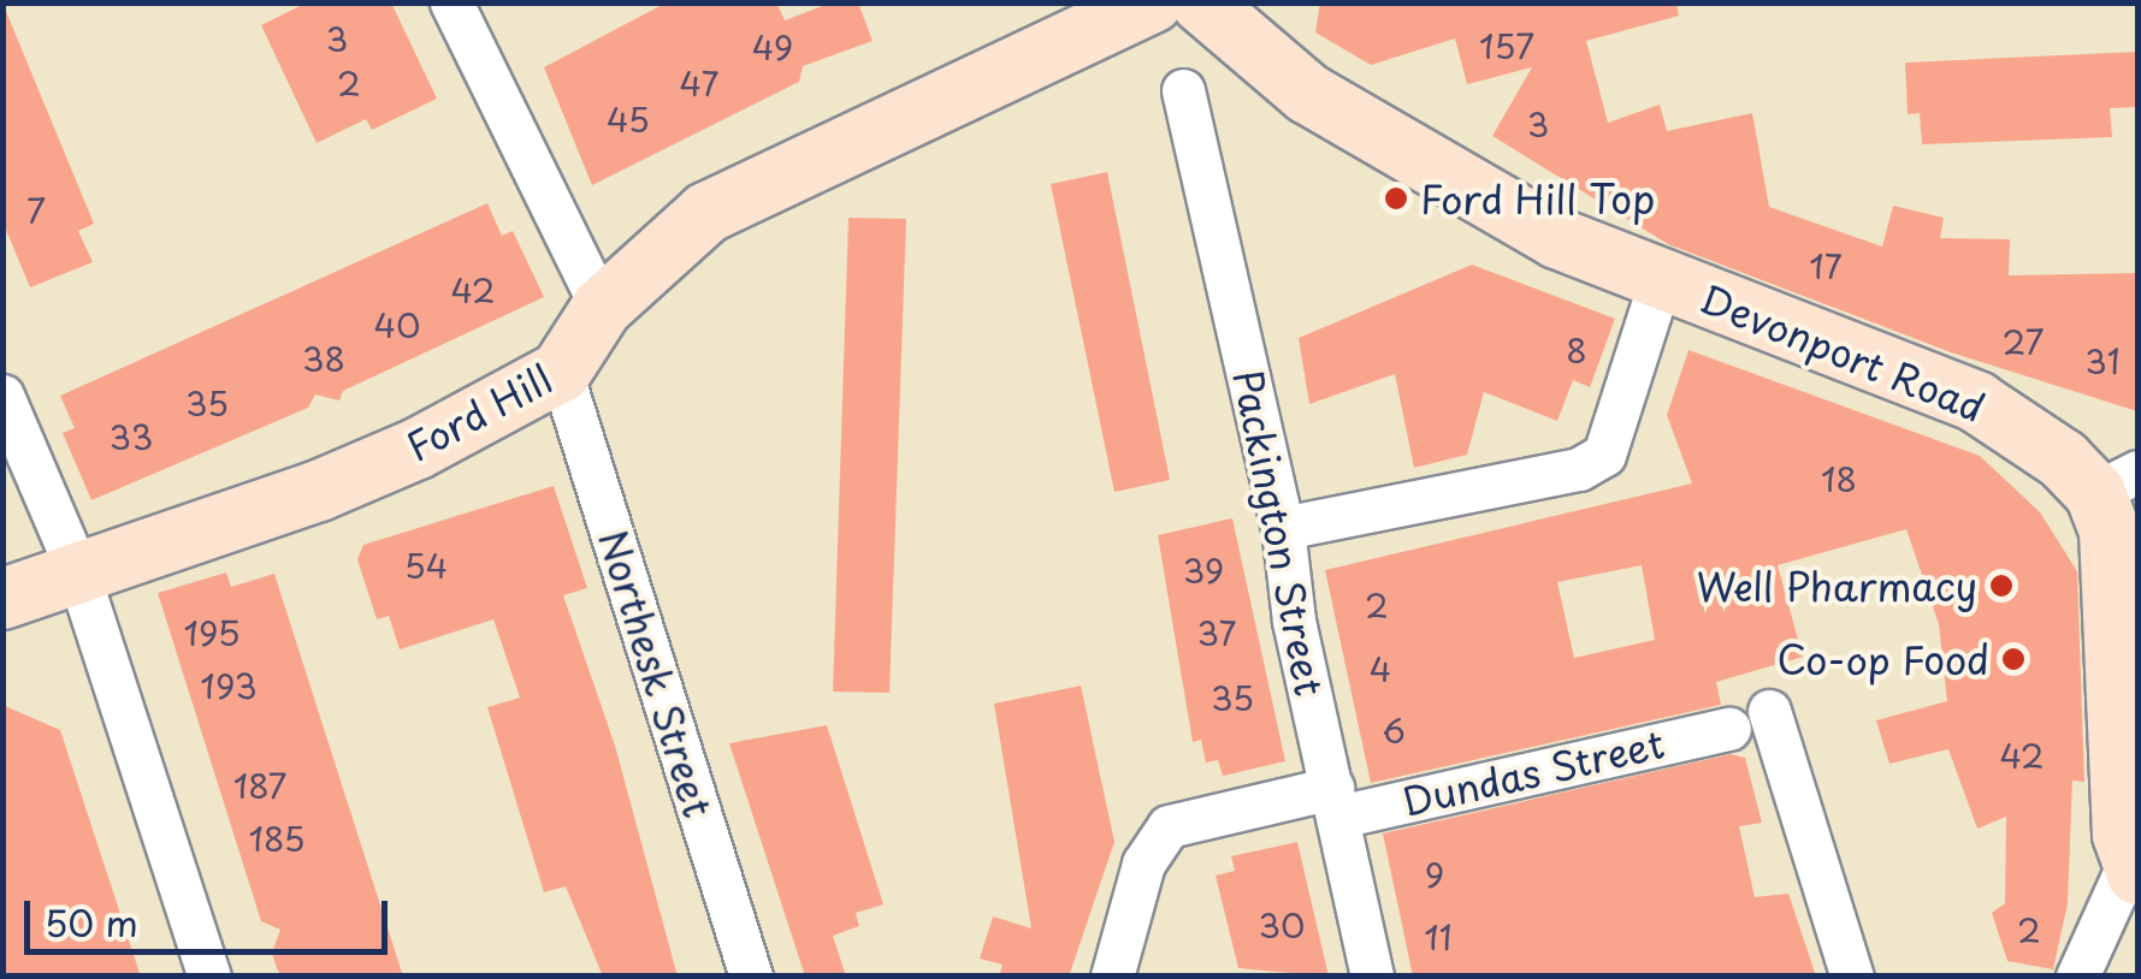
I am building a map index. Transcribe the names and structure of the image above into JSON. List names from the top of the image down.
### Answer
{
  "streets": {
    "main road": ["Devonport Road", "Ford Hill"],
    "street": ["Packington Street", "Northesk Street", "Dundas Street"]
  },
  "crossings": [
    ["Ford Hill", "Northesk Street"],
    ["Packington Street", "Dundas Street"]
  ],
  "places": ["Ford Hill Top", "Well Pharmacy", "Co-op Food"],
  "house_numbers": [
    "3",
    "157",
    "49",
    "2",
    "47",
    "45",
    "3",
    "7",
    "17",
    "42",
    "40",
    "27",
    "8",
    "38",
    "31",
    "35",
    "33",
    "18",
    "54",
    "39",
    "2",
    "195",
    "37",
    "4",
    "193",
    "35",
    "6",
    "42",
    "187",
    "185",
    "9",
    "30",
    "2",
    "11"
  ],
  "scale_bar": "50 m"
}
